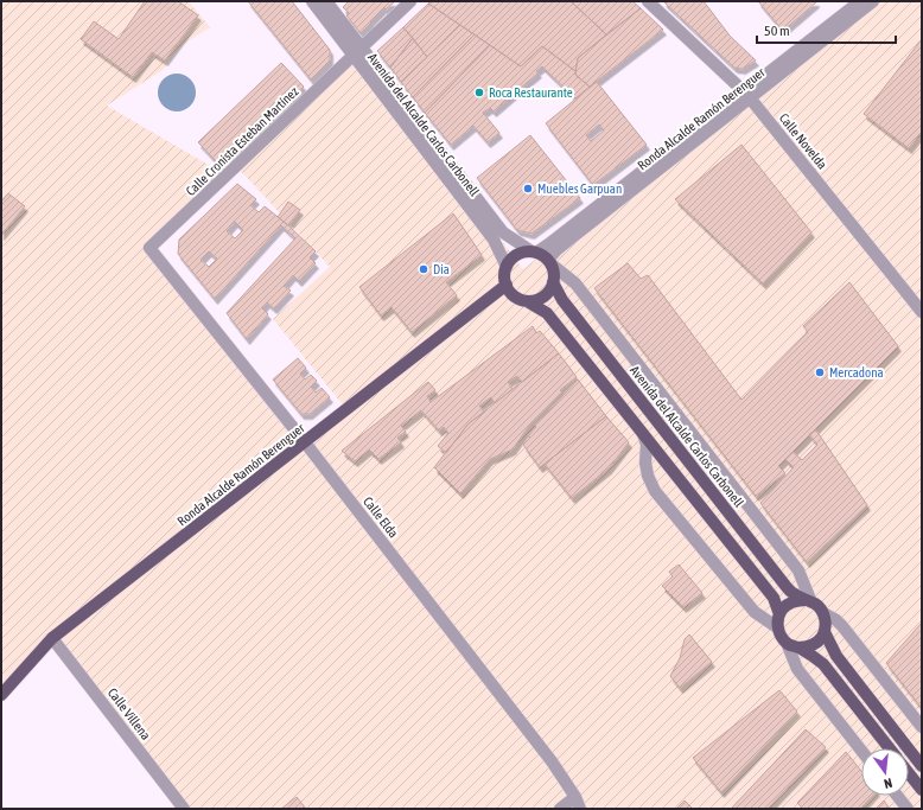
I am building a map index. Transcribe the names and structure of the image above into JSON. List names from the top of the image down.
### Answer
{
  "streets": {
    "main road": ["Ronda Alcalde Ramón Berenguer", "Avenida del Alcalde Carlos Carbonell"],
    "street": [
      "Calle Cronista Esteban Martínez",
      "Calle Novelda",
      "Calle Elda",
      "Calle Villena"
    ]
  },
  "crossings": [
    ["Ronda Alcalde Ramón Berenguer", "Avenida del Alcalde Carlos Carbonell"],
    ["Ronda Alcalde Ramón Berenguer", "Calle Novelda"],
    ["Ronda Alcalde Ramón Berenguer", "Calle Elda"],
    ["Ronda Alcalde Ramón Berenguer", "Calle Villena"],
    ["Avenida del Alcalde Carlos Carbonell", "Calle Cronista Esteban Martínez"],
    ["Calle Cronista Esteban Martínez", "Calle Elda"]
  ],
  "places": [
    "Roca Restaurante",
    "Muebles Garpuan",
    "Dia",
    "Mercadona"
  ],
  "scale_bar": "50 m",
  "north": "bottom"
}
